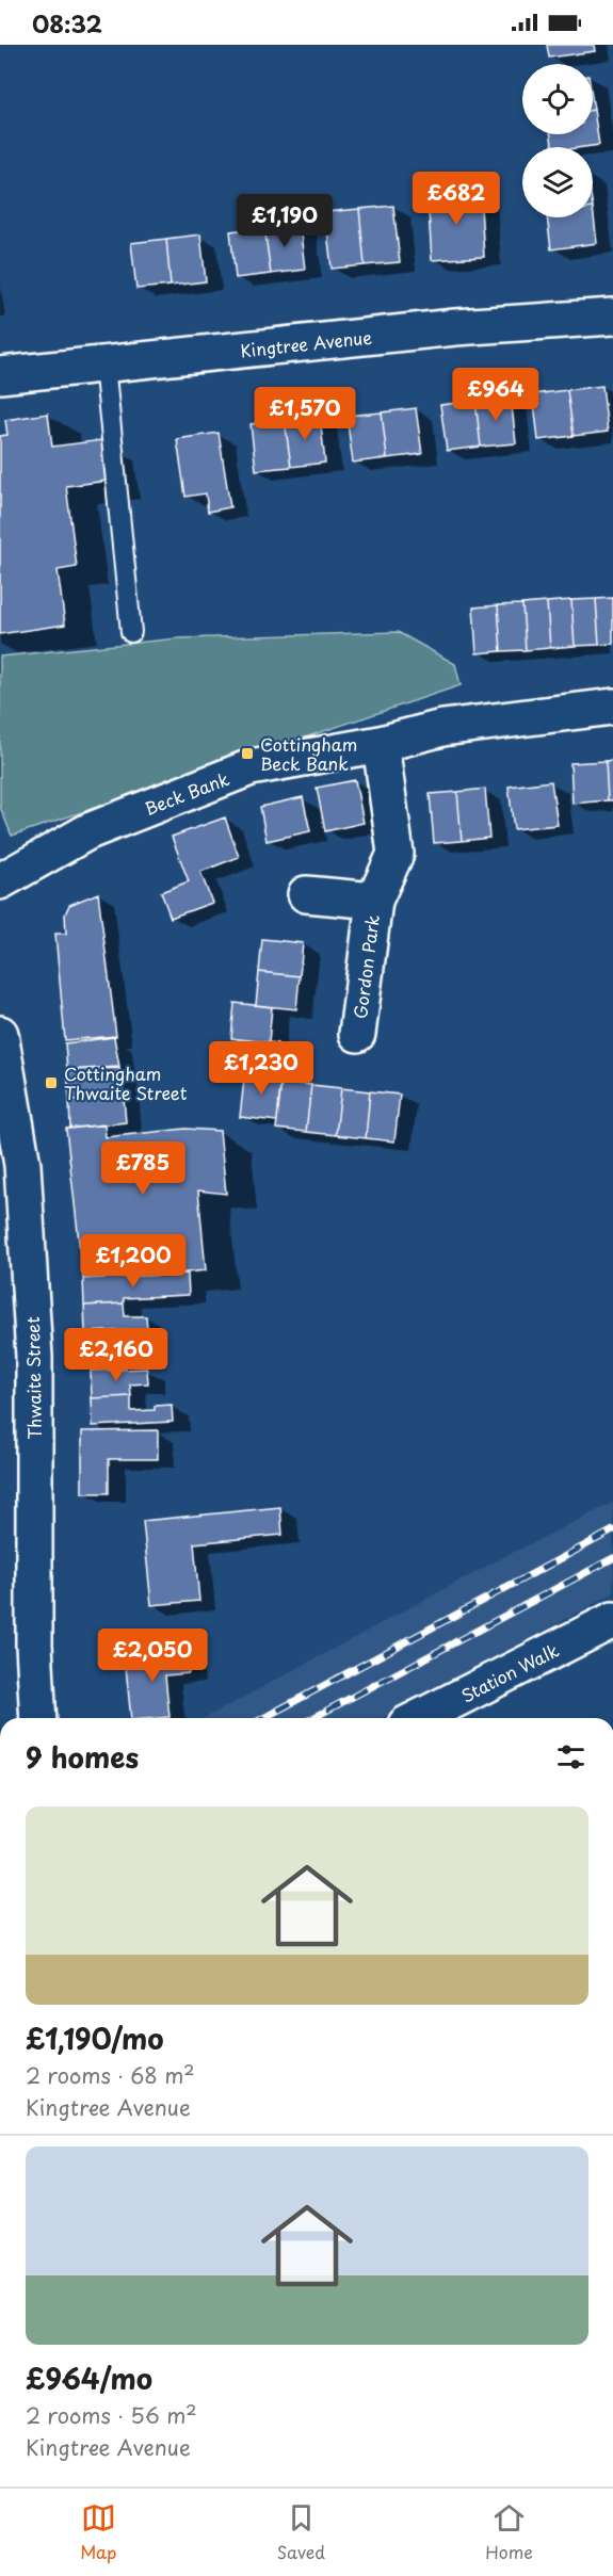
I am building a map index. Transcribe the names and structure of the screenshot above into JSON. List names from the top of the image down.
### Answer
{
  "streets": {
    "street": [
      "Kingtree Avenue",
      "Beck Bank",
      "Gordon Park",
      "Thwaite Street",
      "Station Walk"
    ]
  },
  "crossings": [
    ["Beck Bank", "Gordon Park"]
  ],
  "places": {
    "transit": ["Cottingham Beck Bank", "Cottingham Thwaite Street"]
  },
  "page": {
    "status": "08:32",
    "price": [
      "£682",
      "£1,190",
      "£964",
      "£1,570",
      "£1,230",
      "£785",
      "£1,200",
      "£2,160",
      "£2,050"
    ],
    "heading": "9 homes",
    "list": [
      {
        "name": "£1,190/mo",
        "note": "2 rooms · 68 m² · Kingtree Avenue"
      },
      {
        "name": "£964/mo",
        "note": "2 rooms · 56 m² · Kingtree Avenue"
      }
    ],
    "tabs": ["Map", "Saved", "Home"]
  }
}
